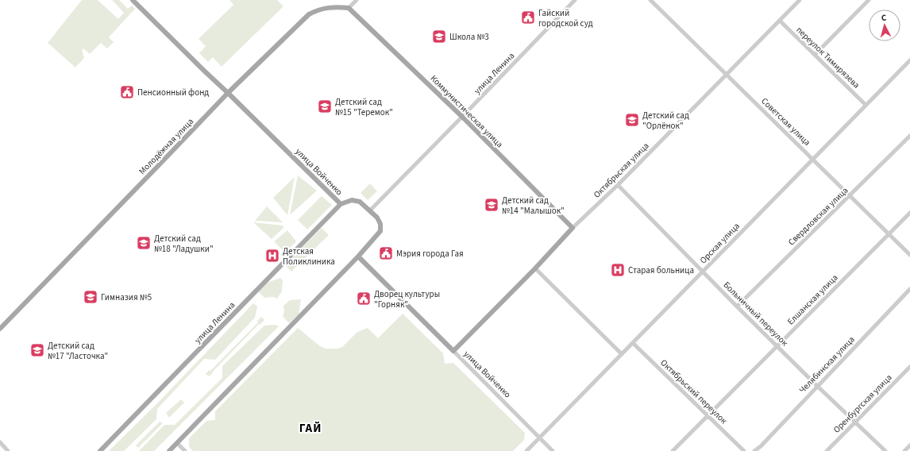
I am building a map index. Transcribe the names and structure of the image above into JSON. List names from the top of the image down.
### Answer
{
  "streets": {
    "main road": [
      "улица Ленина",
      "Коммунистическая улица",
      "Молодёжная улица",
      "Октябрьская улица",
      "улица Войченко"
    ],
    "street": [
      "переулок Тимирязева",
      "Советская улица",
      "Свердловская улица",
      "Орская улица",
      "Елшанская улица",
      "Больничный переулок",
      "Челябинская улица",
      "Октябрьский переулок",
      "Оренбургская улица"
    ]
  },
  "crossings": [
    ["переулок Тимирязева", "Октябрьская улица"],
    ["переулок Тимирязева", "Орская улица"],
    ["улица Ленина", "Коммунистическая улица"],
    ["улица Ленина", "улица Войченко"],
    ["Коммунистическая улица", "Молодёжная улица"],
    ["Коммунистическая улица", "Октябрьская улица"],
    ["Советская улица", "Октябрьская улица"],
    ["Советская улица", "Свердловская улица"],
    ["Советская улица", "Орская улица"],
    ["Советская улица", "Елшанская улица"],
    ["Молодёжная улица", "улица Войченко"],
    ["Октябрьская улица", "улица Войченко"],
    ["Октябрьская улица", "Больничный переулок"],
    ["улица Войченко", "Орская улица"],
    ["Свердловская улица", "Больничный переулок"],
    ["Орская улица", "Больничный переулок"],
    ["Орская улица", "Октябрьский переулок"],
    ["Елшанская улица", "Больничный переулок"],
    ["Елшанская улица", "Октябрьский переулок"],
    ["Больничный переулок", "Челябинская улица"],
    ["Больничный переулок", "Оренбургская улица"]
  ],
  "districts": ["ГАЙ"],
  "places": {
    "public building": [
      "Гайский городской суд",
      "Пенсионный фонд",
      "Мэрия города Гая",
      "Дворец культуры \"Горняк\""
    ],
    "school or university": [
      "Школа №3",
      "Детский сад №15 \"Теремок\"",
      "Детский сад \"Орлёнок\"",
      "Детский сад №14 \"Малышок\"",
      "Детский сад №18 \"Ладушки\"",
      "Гимназия №5",
      "Детский сад №17 \"Ласточка\""
    ],
    "hospital": ["Детская Поликлиника", "Старая больница"]
  },
  "north": "top"
}
